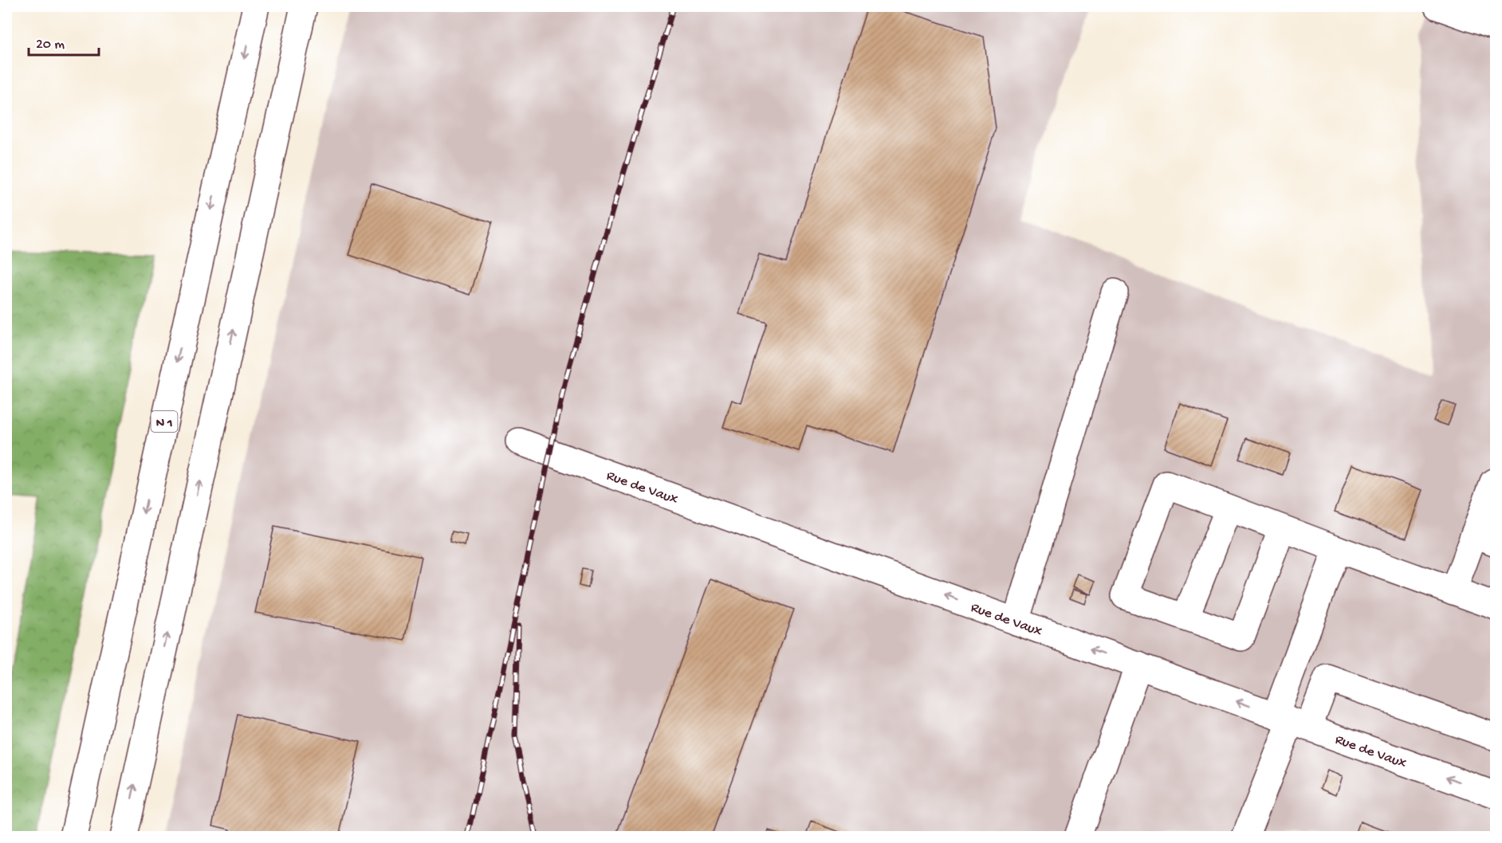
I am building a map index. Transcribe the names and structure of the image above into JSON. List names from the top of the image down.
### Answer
{
  "streets": {
    "main road": ["N 1", "Rue de Vaux"]
  },
  "one_way": ["Rue de Vaux"],
  "scale_bar": "20 m"
}
